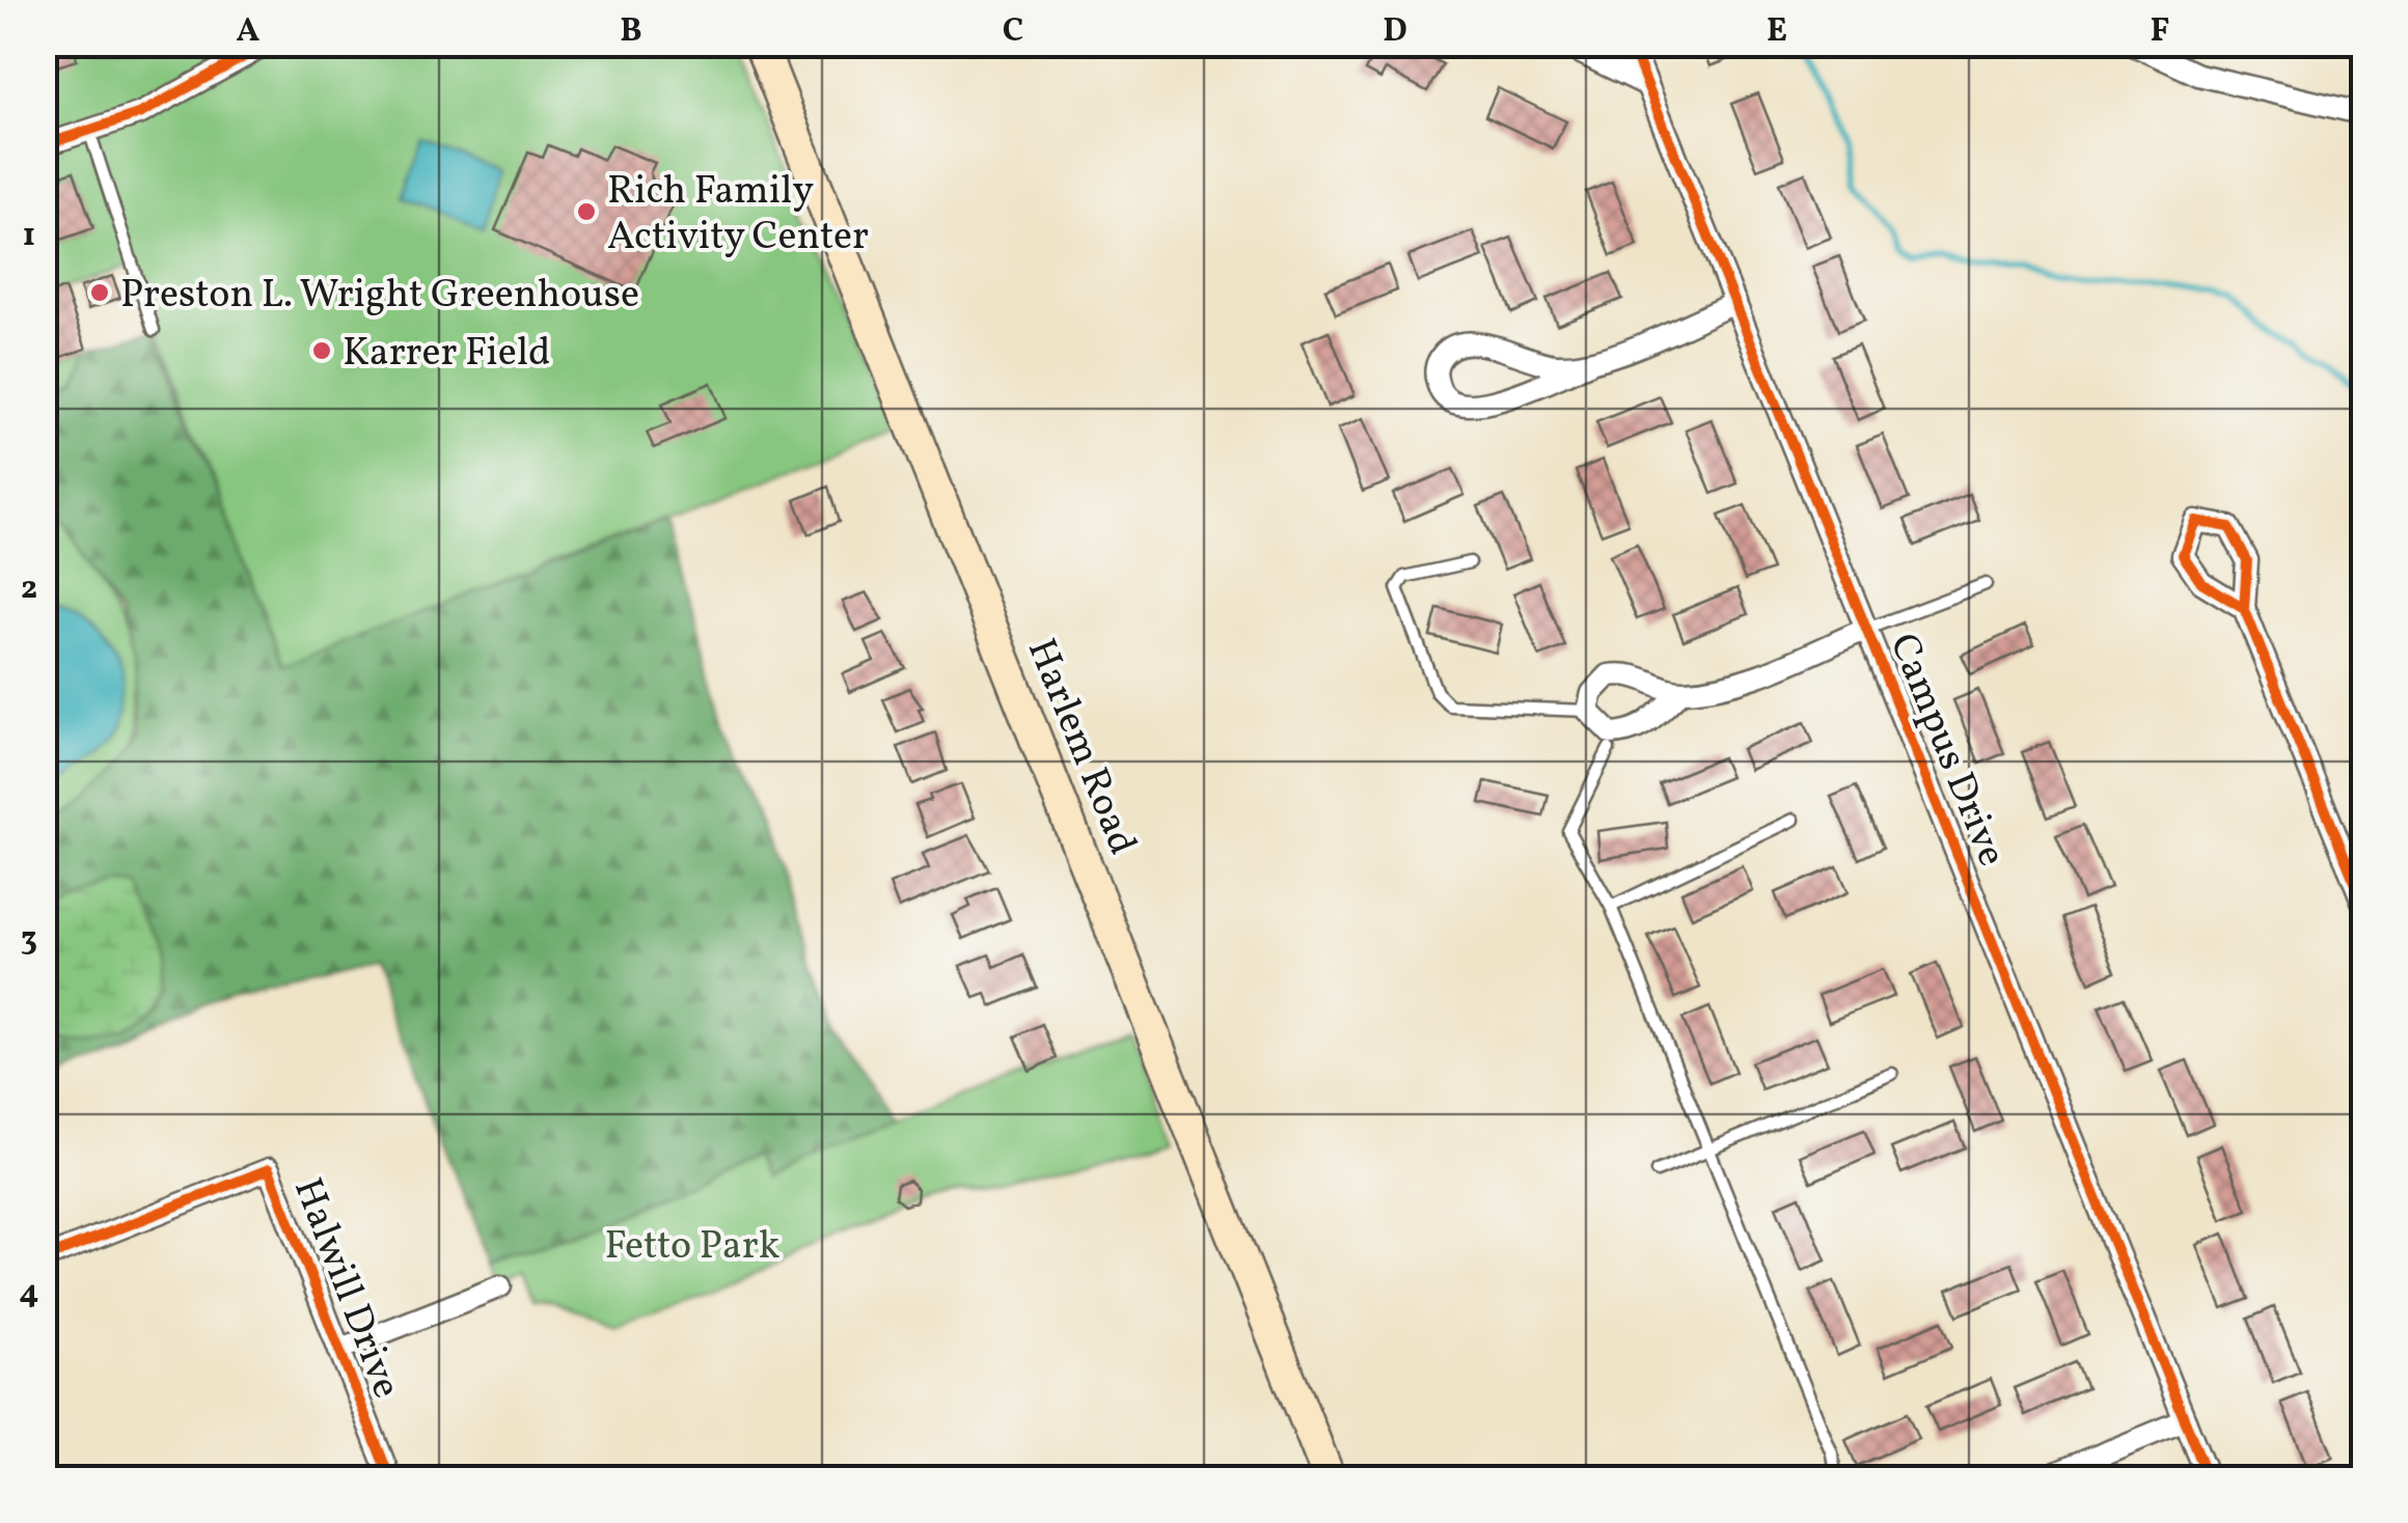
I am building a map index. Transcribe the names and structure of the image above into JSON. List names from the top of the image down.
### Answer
{
  "streets": {
    "main road": ["Harlem Road"],
    "street": ["Campus Drive", "Halwill Drive"]
  },
  "parks": ["Fetto Park"],
  "places": ["Rich Family Activity Center", "Preston L. Wright Greenhouse", "Karrer Field"],
  "grid": {
    "columns": [
      "A",
      "B",
      "C",
      "D",
      "E",
      "F"
    ],
    "rows": [
      "1",
      "2",
      "3",
      "4"
    ]
  }
}
